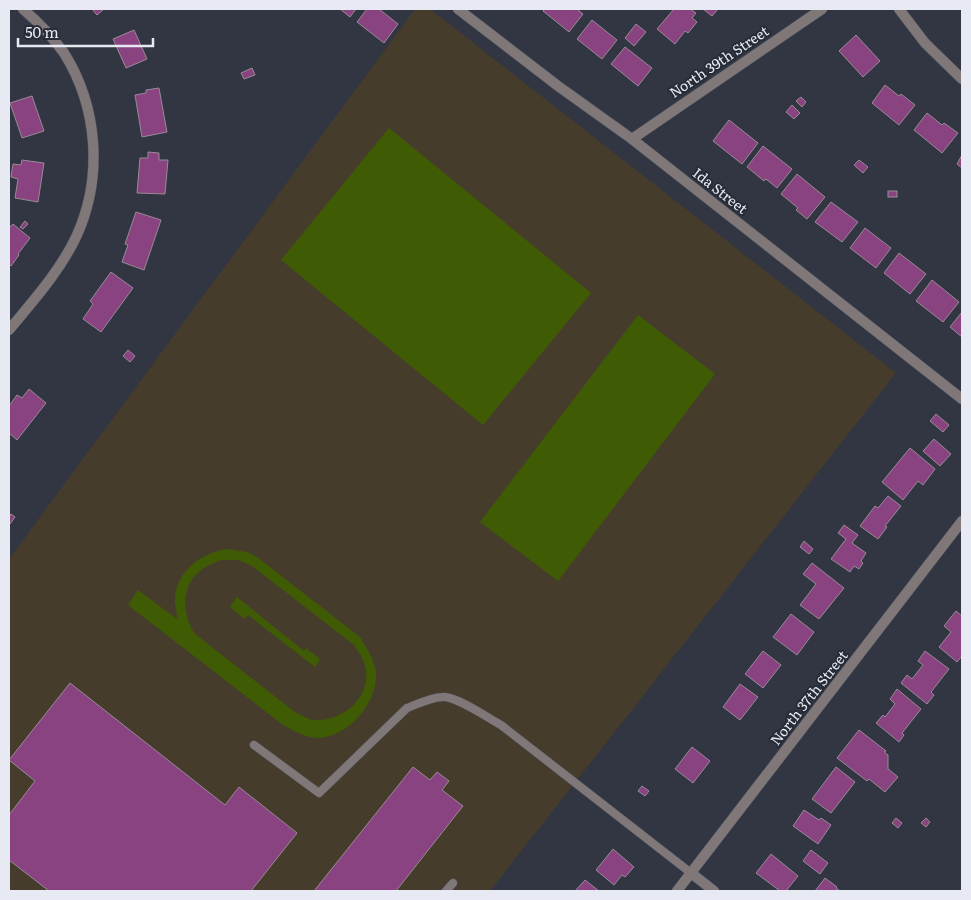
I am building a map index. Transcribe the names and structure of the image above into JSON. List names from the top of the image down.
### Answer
{
  "streets": {
    "street": ["North 39th Street", "Ida Street", "North 37th Street"]
  },
  "crossings": [
    ["North 39th Street", "Ida Street"]
  ],
  "scale_bar": "50 m"
}
